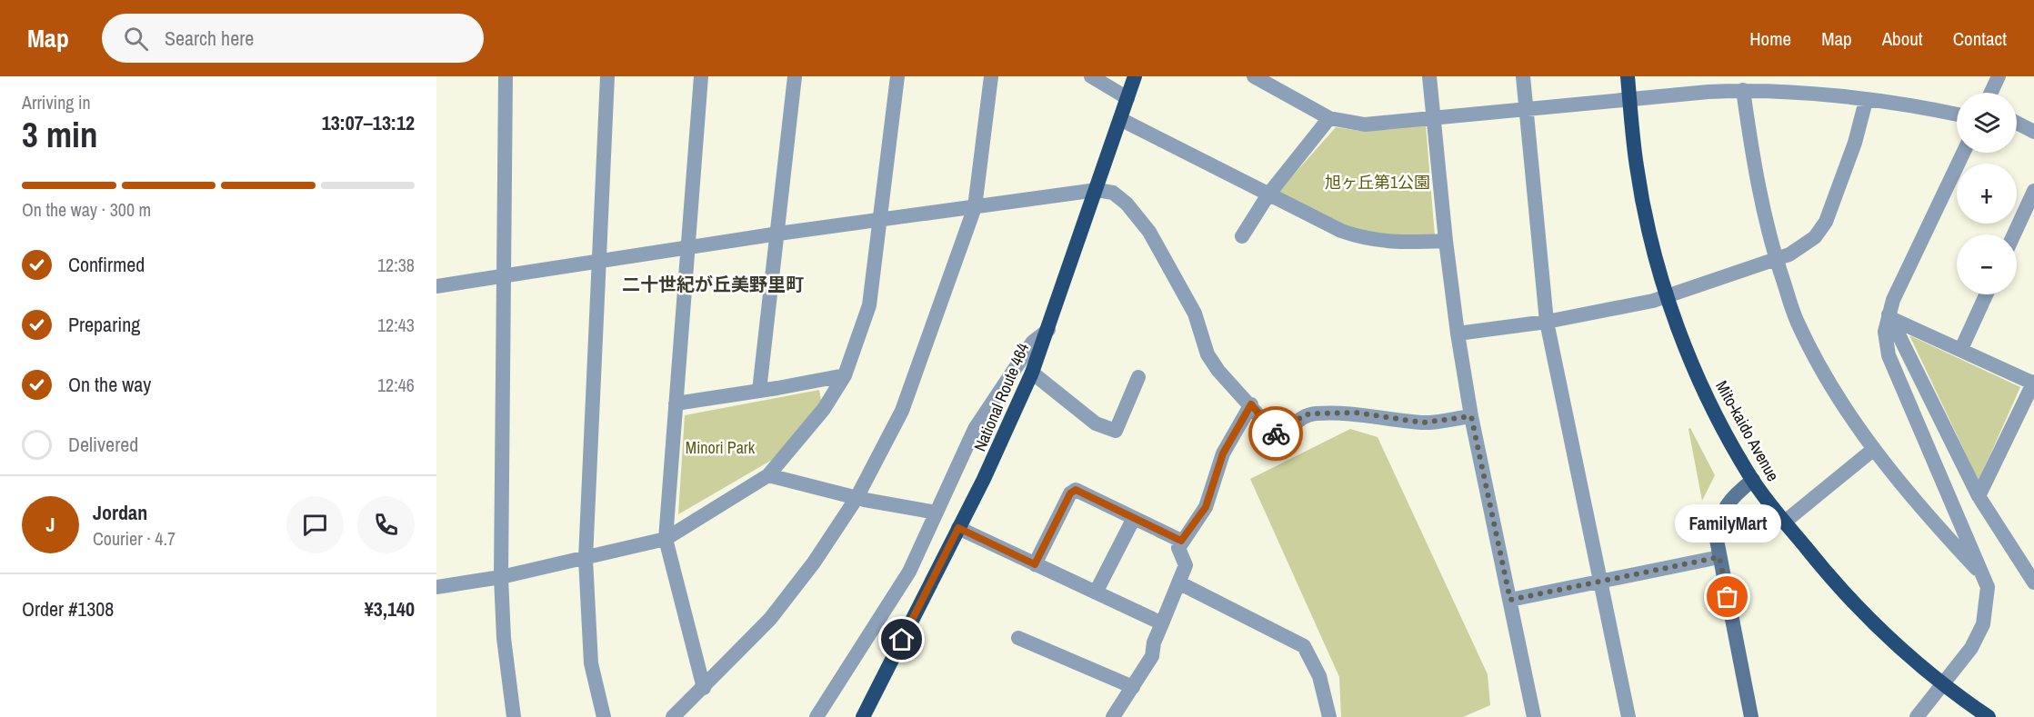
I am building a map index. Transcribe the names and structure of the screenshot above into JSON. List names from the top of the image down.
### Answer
{
  "streets": {
    "highway": ["National Route 464", "Mito-kaido Avenue"]
  },
  "districts": ["二十世紀が丘美野里町"],
  "parks": ["旭ヶ丘第1公園", "Minori Park"],
  "places": ["FamilyMart"],
  "page": {
    "header": "Map",
    "search": "Search here",
    "nav": [
      "Home",
      "Map",
      "About",
      "Contact"
    ],
    "heading": ["3 min", "Arriving in", "13:07–13:12"],
    "panel": [
      "Jordan",
      "Courier · 4.7",
      "Order #1308",
      "¥3,140"
    ],
    "map_buttons": ["+", "−"],
    "bar": "On the way · 300 m",
    "list": [
      ["Confirmed", "12:38"],
      ["Preparing", "12:43"],
      ["On the way", "12:46"],
      "Delivered"
    ],
    "round": "J",
    "bubble": "FamilyMart"
  }
}
